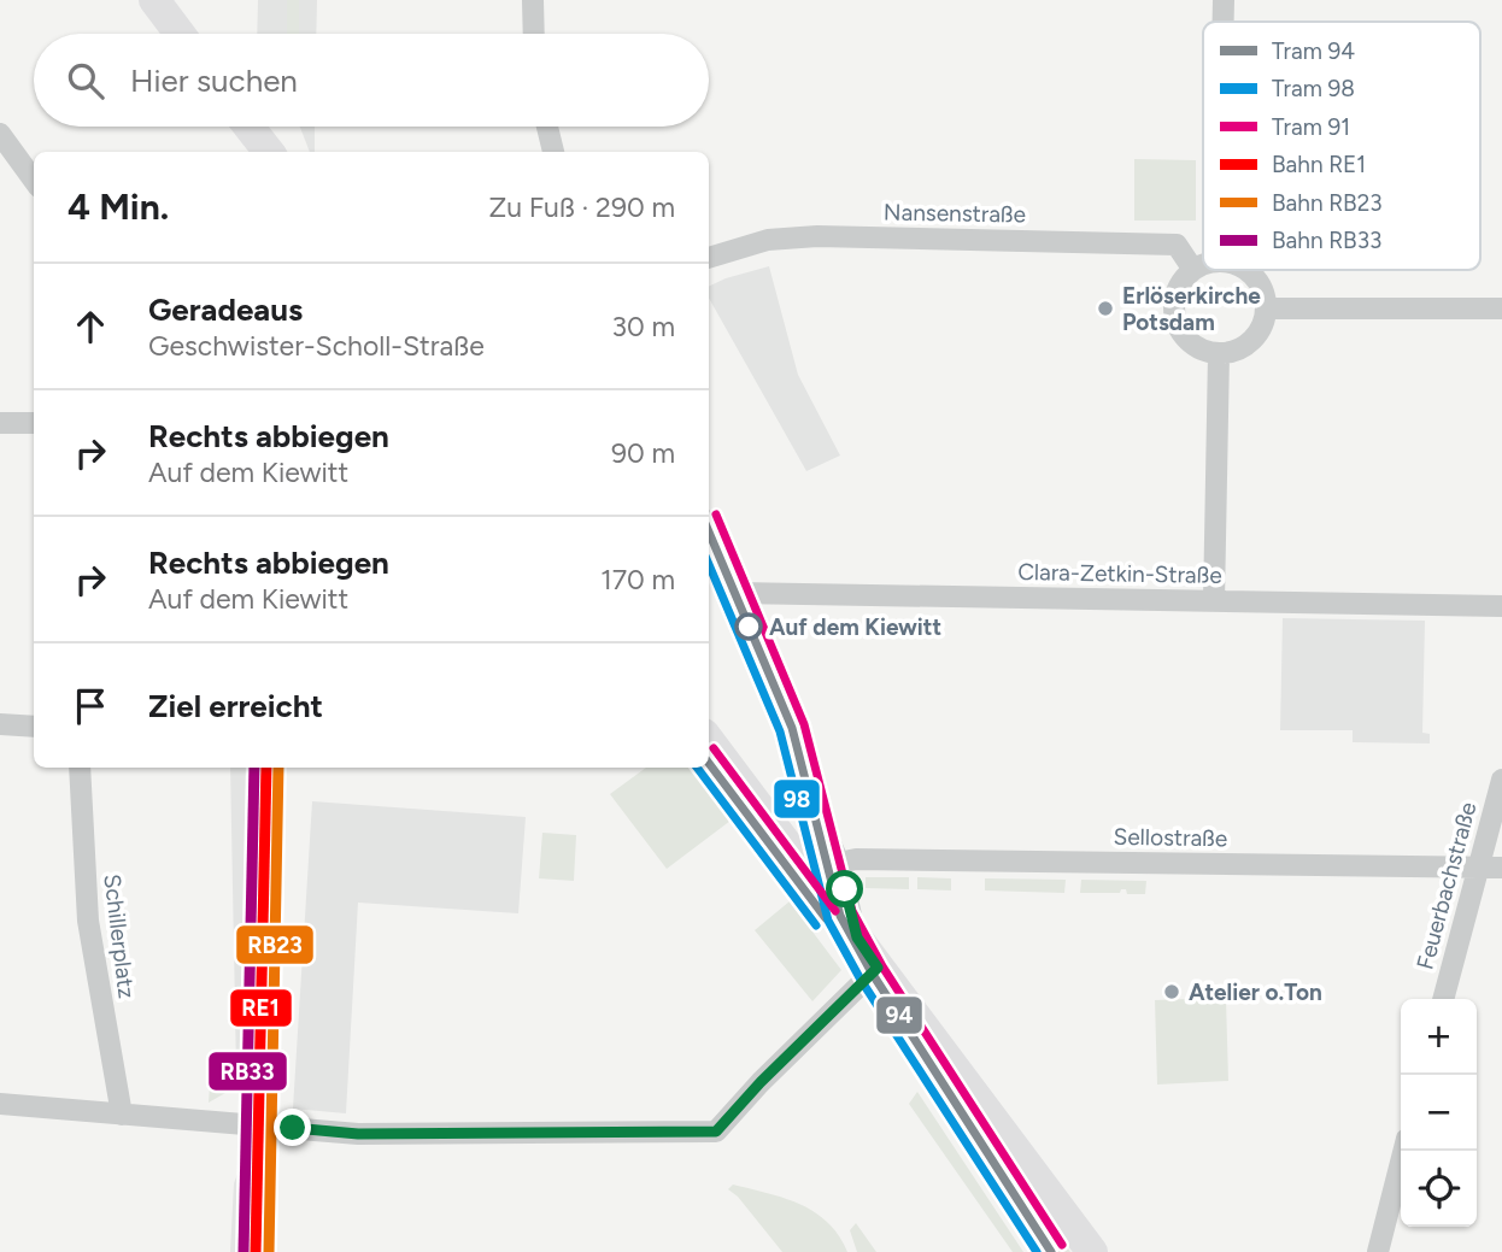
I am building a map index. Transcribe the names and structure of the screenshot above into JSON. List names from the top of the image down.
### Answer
{
  "streets": {
    "street": [
      "Nansenstraße",
      "Clara-Zetkin-Straße",
      "Sellostraße",
      "Feuerbachstraße",
      "Schillerplatz"
    ]
  },
  "crossings": [
    ["Sellostraße", "Feuerbachstraße"]
  ],
  "places": ["Erlöserkirche Potsdam", "Auf dem Kiewitt", "Atelier o.Ton"],
  "lines": [
    "tram line 91",
    "tram line 94",
    "tram line 98",
    "rail line RE1",
    "rail line RB23",
    "rail line RB33"
  ],
  "legend": [
    "Tram 94",
    "Tram 98",
    "Tram 91",
    "Bahn RE1",
    "Bahn RB23",
    "Bahn RB33"
  ],
  "page": {
    "search": "Hier suchen",
    "heading": ["4 Min.", "Zu Fuß · 290 m"],
    "list": [
      ["Geradeaus", "Geschwister-Scholl-Straße", "30 m"],
      ["Rechts abbiegen", "Auf dem Kiewitt", "90 m"],
      ["Rechts abbiegen", "Auf dem Kiewitt", "170 m"],
      "Ziel erreicht"
    ],
    "map_buttons": ["+", "−"]
  }
}
